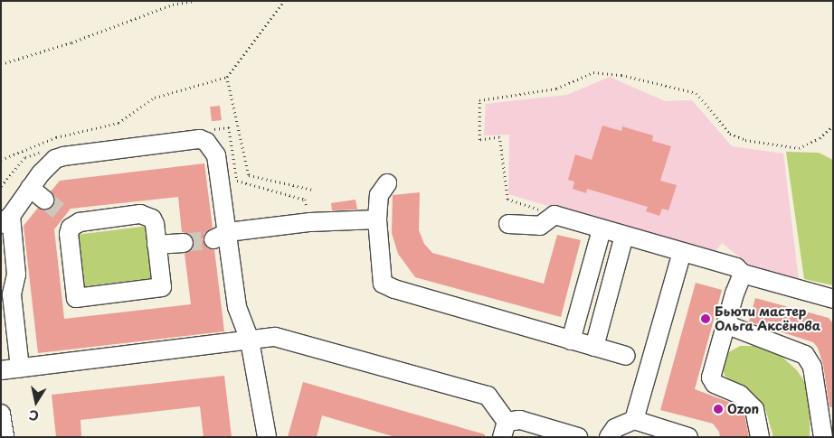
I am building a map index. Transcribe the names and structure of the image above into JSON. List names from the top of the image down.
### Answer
{
  "places": ["Бьюти мастер Oльга Аксёнова", "Ozon"],
  "north": "bottom"
}
